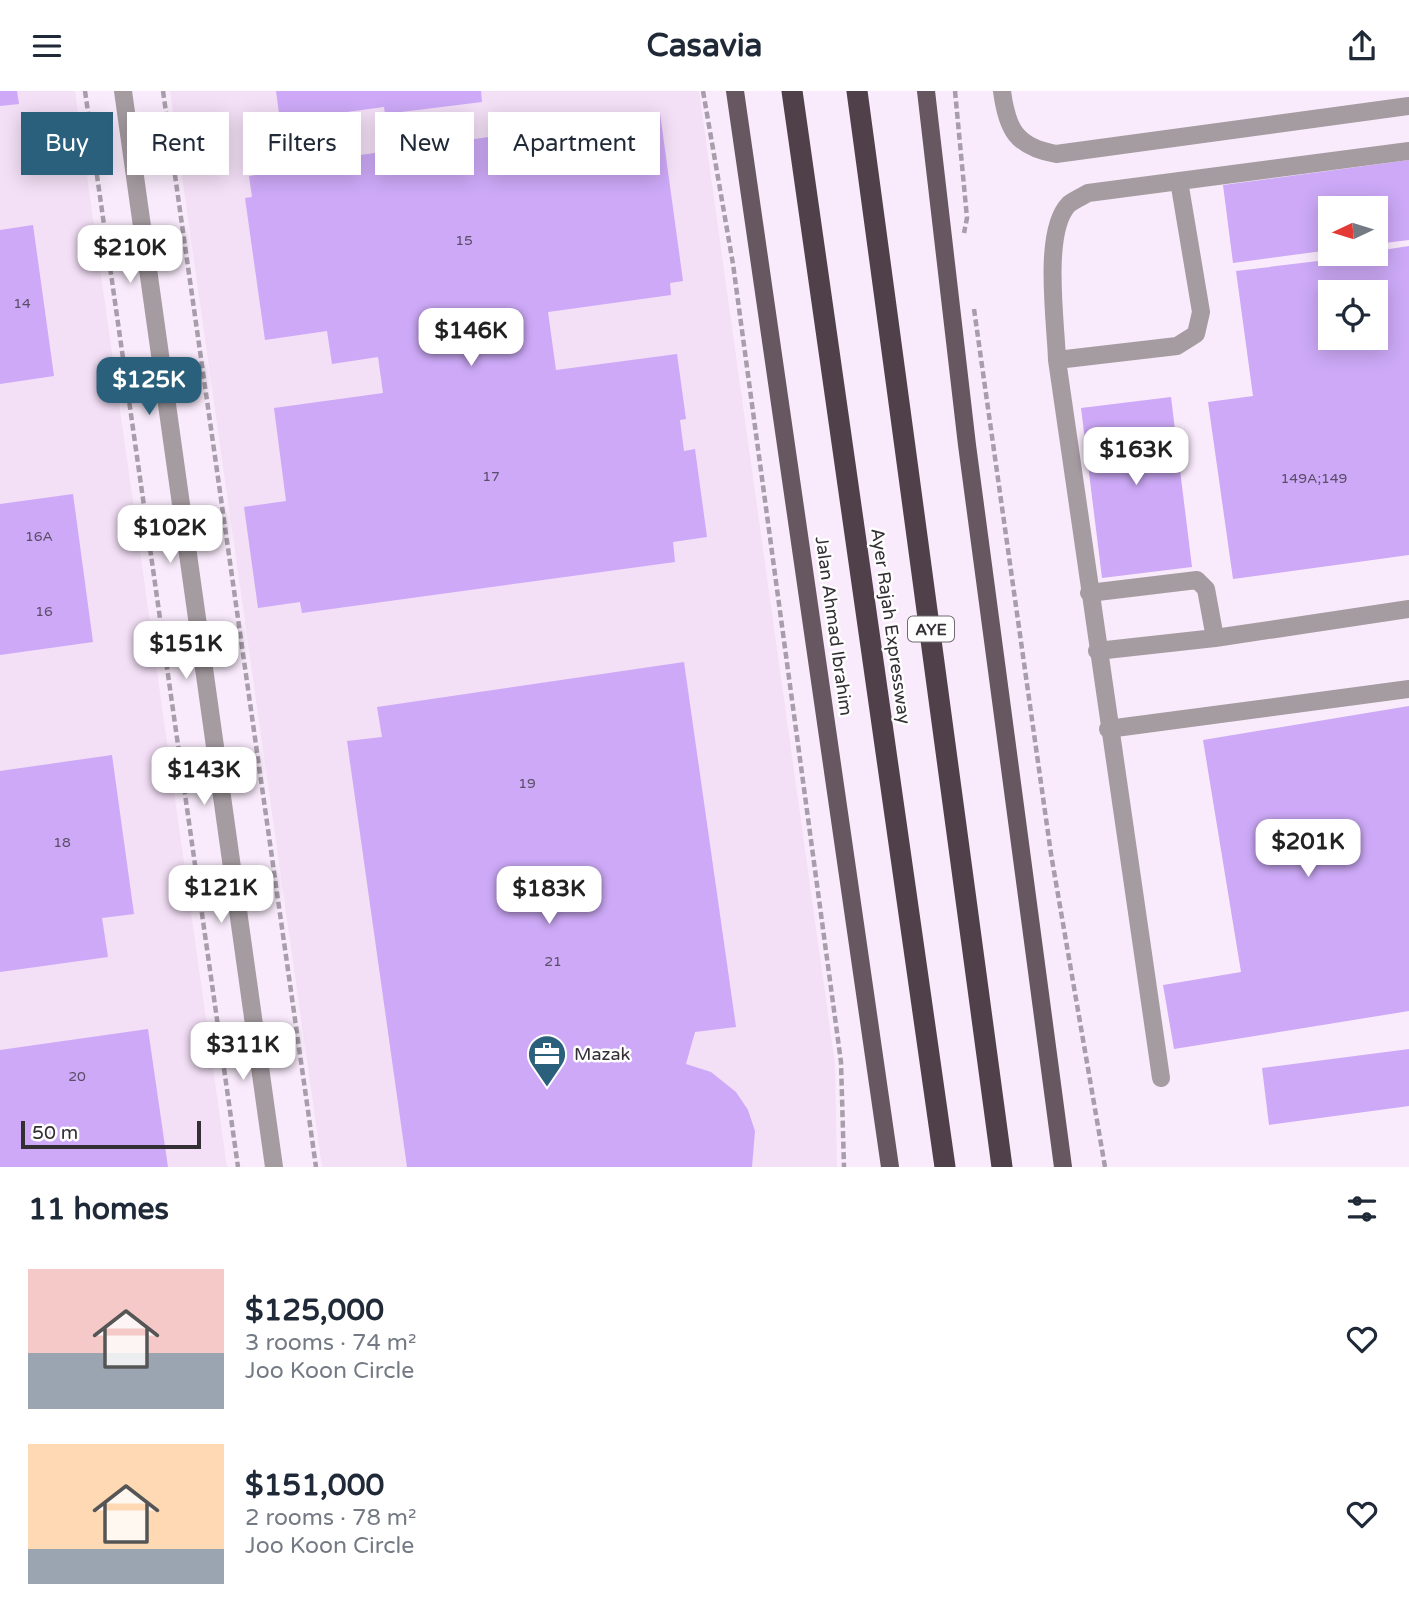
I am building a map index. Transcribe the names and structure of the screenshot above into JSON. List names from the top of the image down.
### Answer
{
  "streets": {
    "highway": ["Ayer Rajah Expressway", "AYE"],
    "main road": ["Jalan Ahmad Ibrahim"]
  },
  "places": {
    "office": ["Mazak"]
  },
  "house_numbers": [
    "15",
    "14",
    "17",
    "149A;149",
    "16A",
    "16",
    "19",
    "18",
    "21",
    "20"
  ],
  "scale_bar": "50 m",
  "north": "left",
  "page": {
    "header": "Casavia",
    "chip": [
      "Buy",
      "Rent",
      "Filters",
      "New",
      "Apartment"
    ],
    "price": [
      "$210K",
      "$146K",
      "$125K",
      "$163K",
      "$102K",
      "$151K",
      "$143K",
      "$201K",
      "$121K",
      "$183K",
      "$311K"
    ],
    "scale": "50 m",
    "heading": "11 homes",
    "list": [
      {
        "name": "$125,000",
        "note": "3 rooms · 74 m² · Joo Koon Circle"
      },
      {
        "name": "$151,000",
        "note": "2 rooms · 78 m² · Joo Koon Circle"
      }
    ]
  }
}
